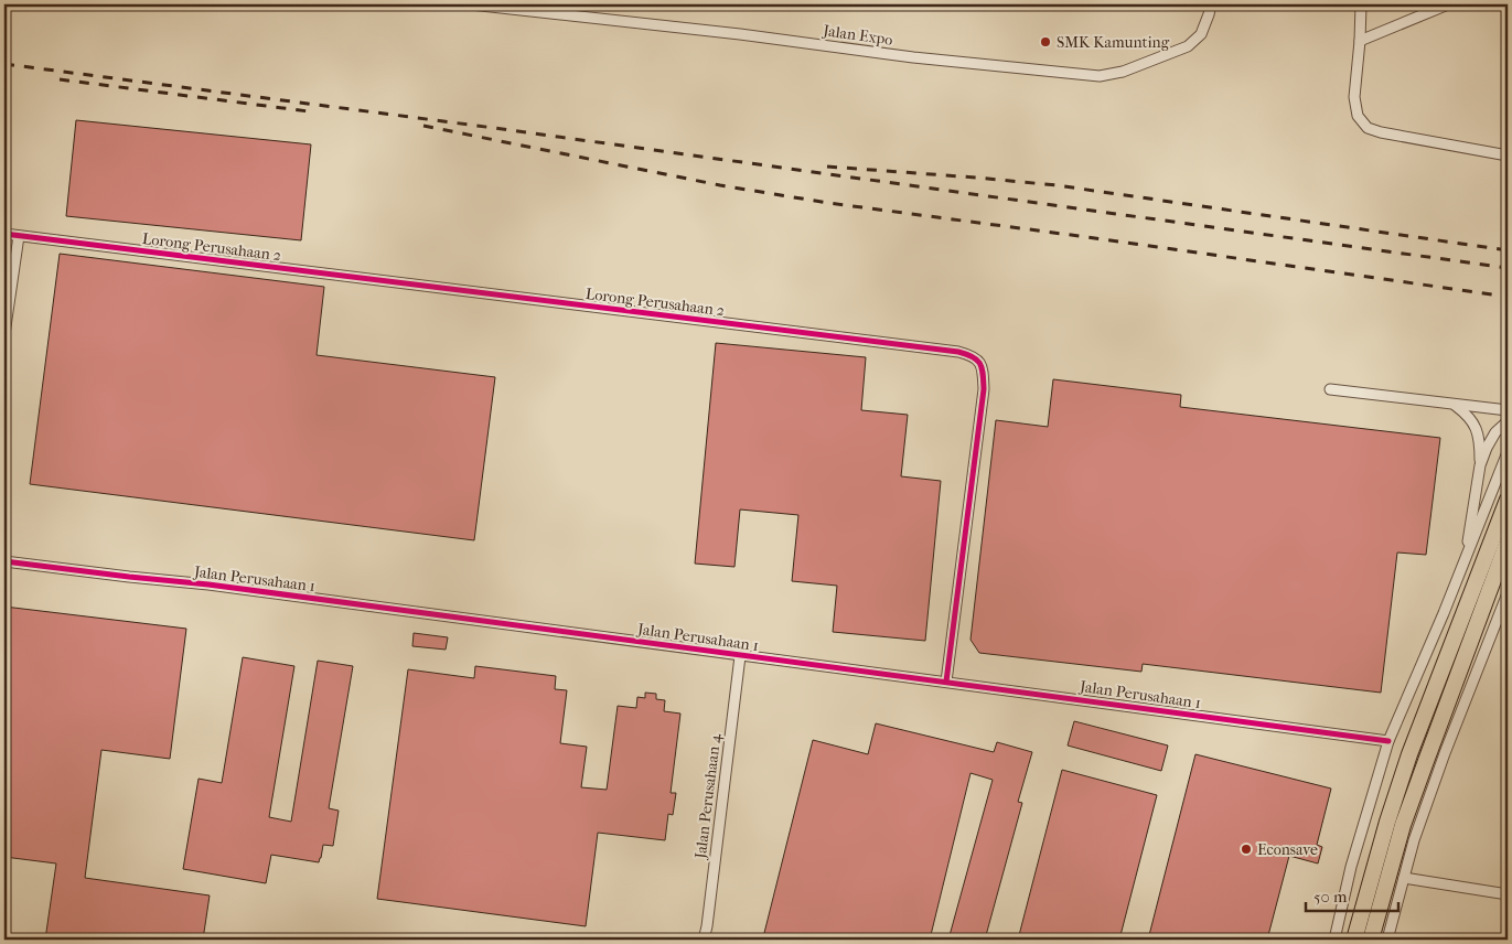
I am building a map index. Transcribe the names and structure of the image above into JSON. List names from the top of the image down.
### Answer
{
  "streets": {
    "street": [
      "Jalan Expo",
      "Lorong Perusahaan 2",
      "Jalan Perusahaan 1",
      "Jalan Perusahaan 4"
    ]
  },
  "crossings": [
    ["Lorong Perusahaan 2", "Jalan Perusahaan 1"],
    ["Jalan Perusahaan 1", "Jalan Perusahaan 4"]
  ],
  "places": ["SMK Kamunting", "Econsave"],
  "scale_bar": "50 m"
}
